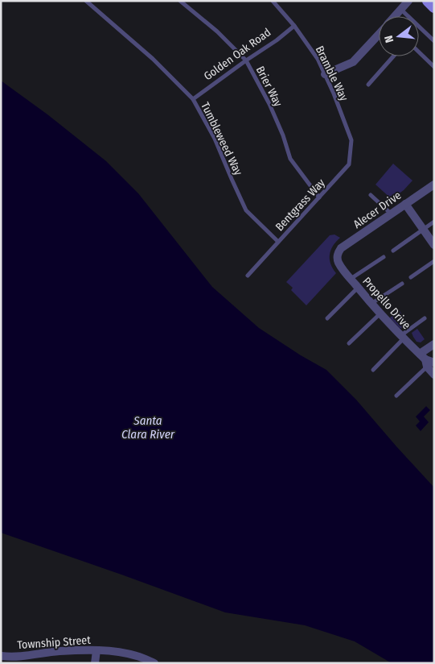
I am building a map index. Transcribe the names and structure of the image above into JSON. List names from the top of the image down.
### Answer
{
  "streets": {
    "street": ["Alecer Drive", "Propello Drive", "Township Street"],
    "lane": [
      "Golden Oak Road",
      "Bramble Way",
      "Brier Way",
      "Tumbleweed Way",
      "Bentgrass Way"
    ]
  },
  "crossings": [
    ["Golden Oak Road", "Bramble Way"],
    ["Golden Oak Road", "Brier Way"],
    ["Golden Oak Road", "Tumbleweed Way"],
    ["Bramble Way", "Bentgrass Way"],
    ["Brier Way", "Bentgrass Way"],
    ["Tumbleweed Way", "Bentgrass Way"],
    ["Alecer Drive", "Propello Drive"]
  ],
  "water": ["Santa Clara River"],
  "north": "left"
}
